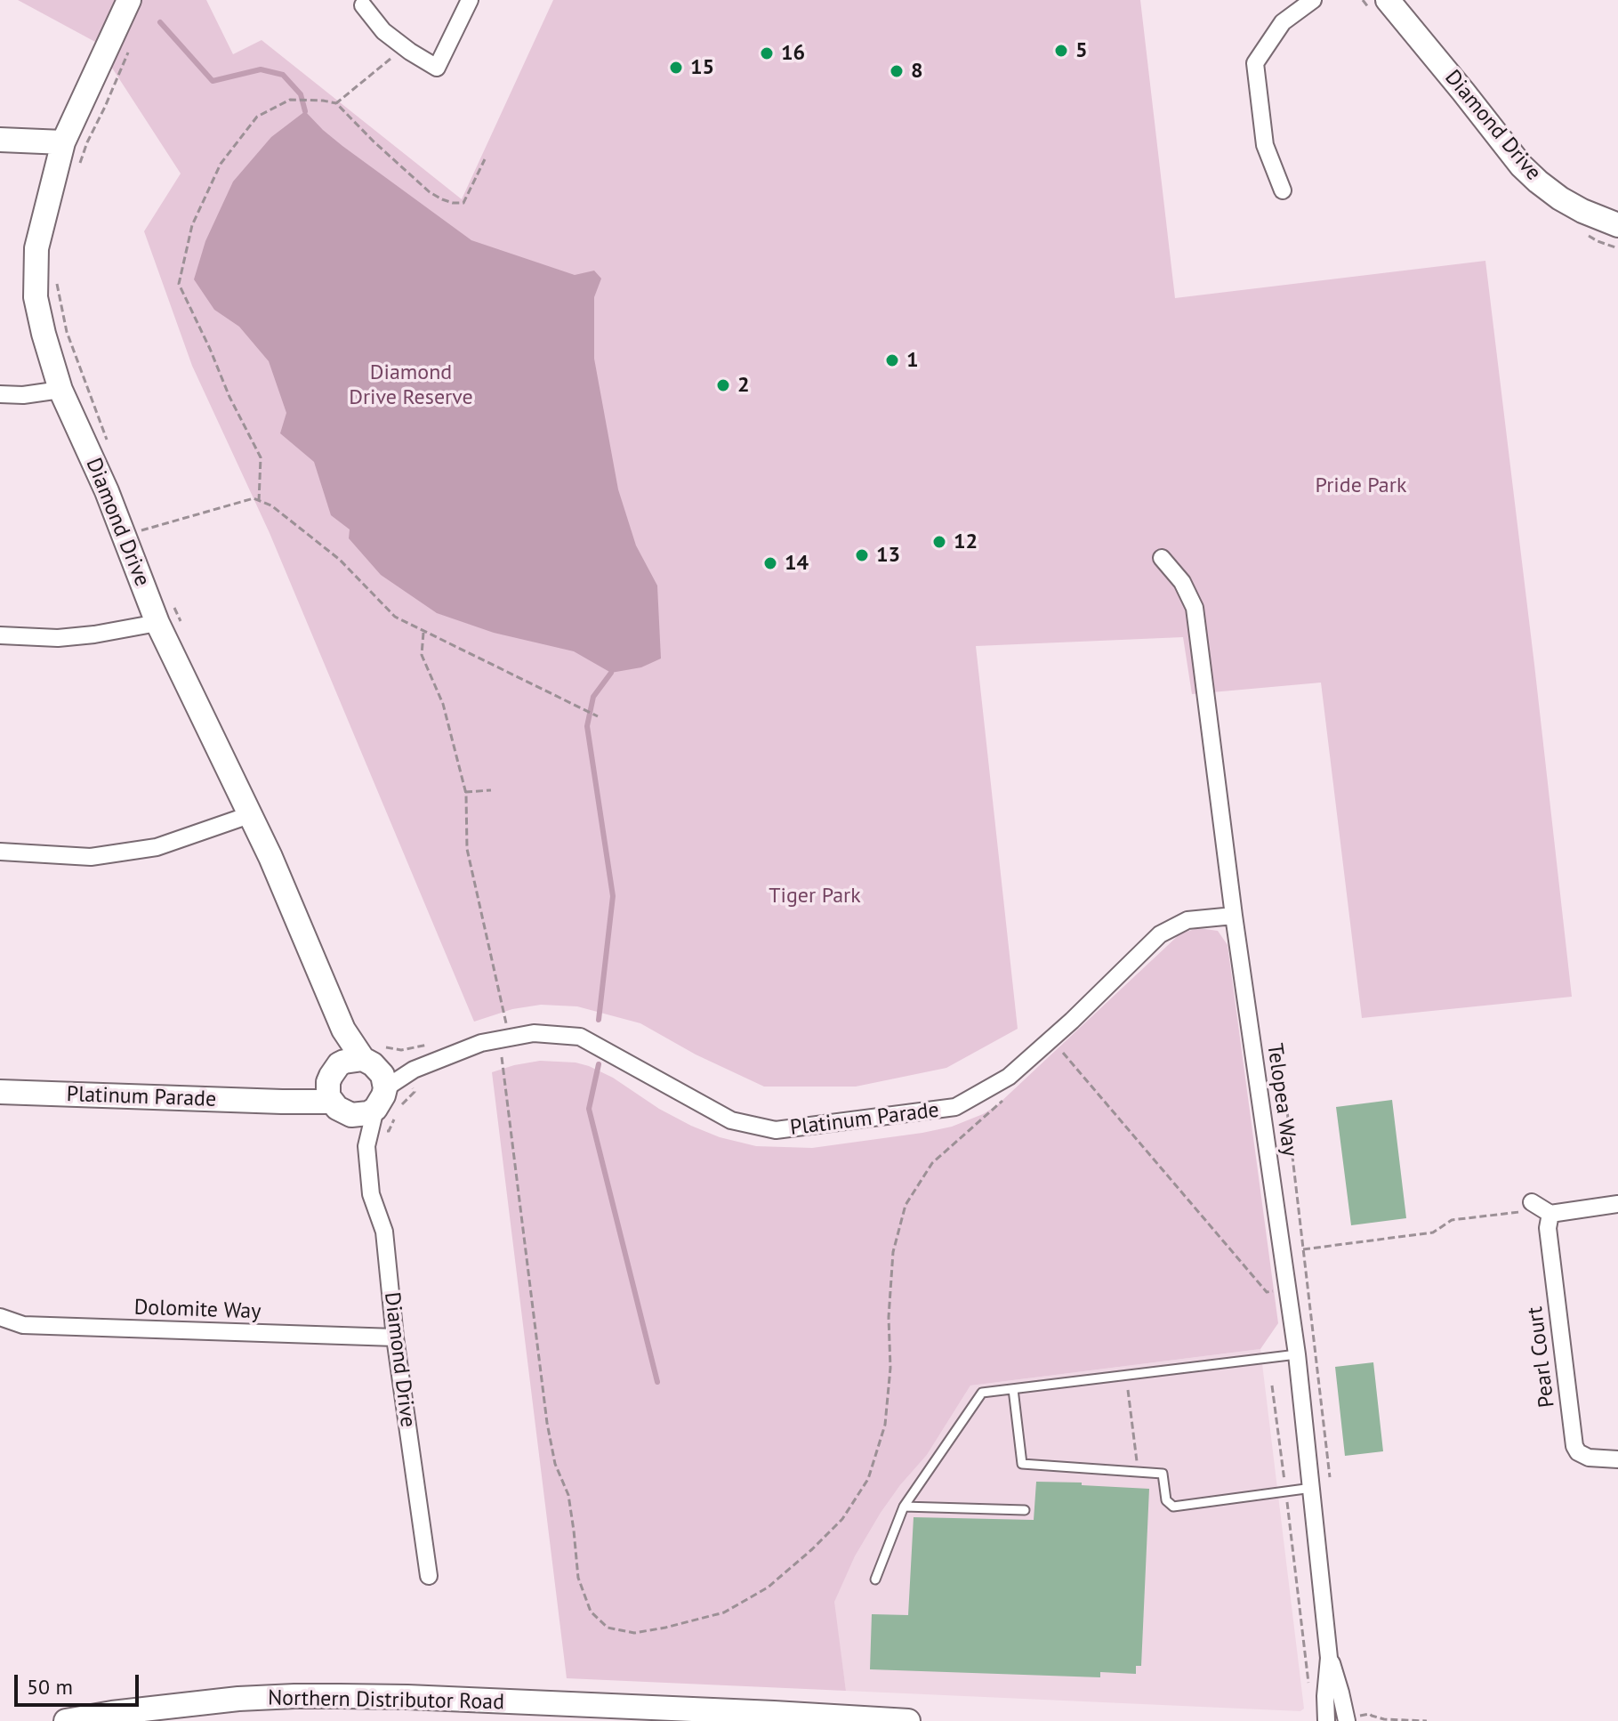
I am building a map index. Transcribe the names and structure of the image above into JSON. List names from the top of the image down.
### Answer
{
  "streets": {
    "street": [
      "Diamond Drive",
      "Platinum Parade",
      "Telopea Way",
      "Dolomite Way",
      "Pearl Court",
      "Northern Distributor Road"
    ]
  },
  "crossings": [
    ["Diamond Drive", "Platinum Parade"],
    ["Diamond Drive", "Dolomite Way"],
    ["Platinum Parade", "Telopea Way"]
  ],
  "parks": ["Diamond Drive Reserve", "Pride Park", "Tiger Park"],
  "places": [
    "5",
    "16",
    "15",
    "8",
    "1",
    "2",
    "12",
    "13",
    "14"
  ],
  "scale_bar": "50 m"
}
